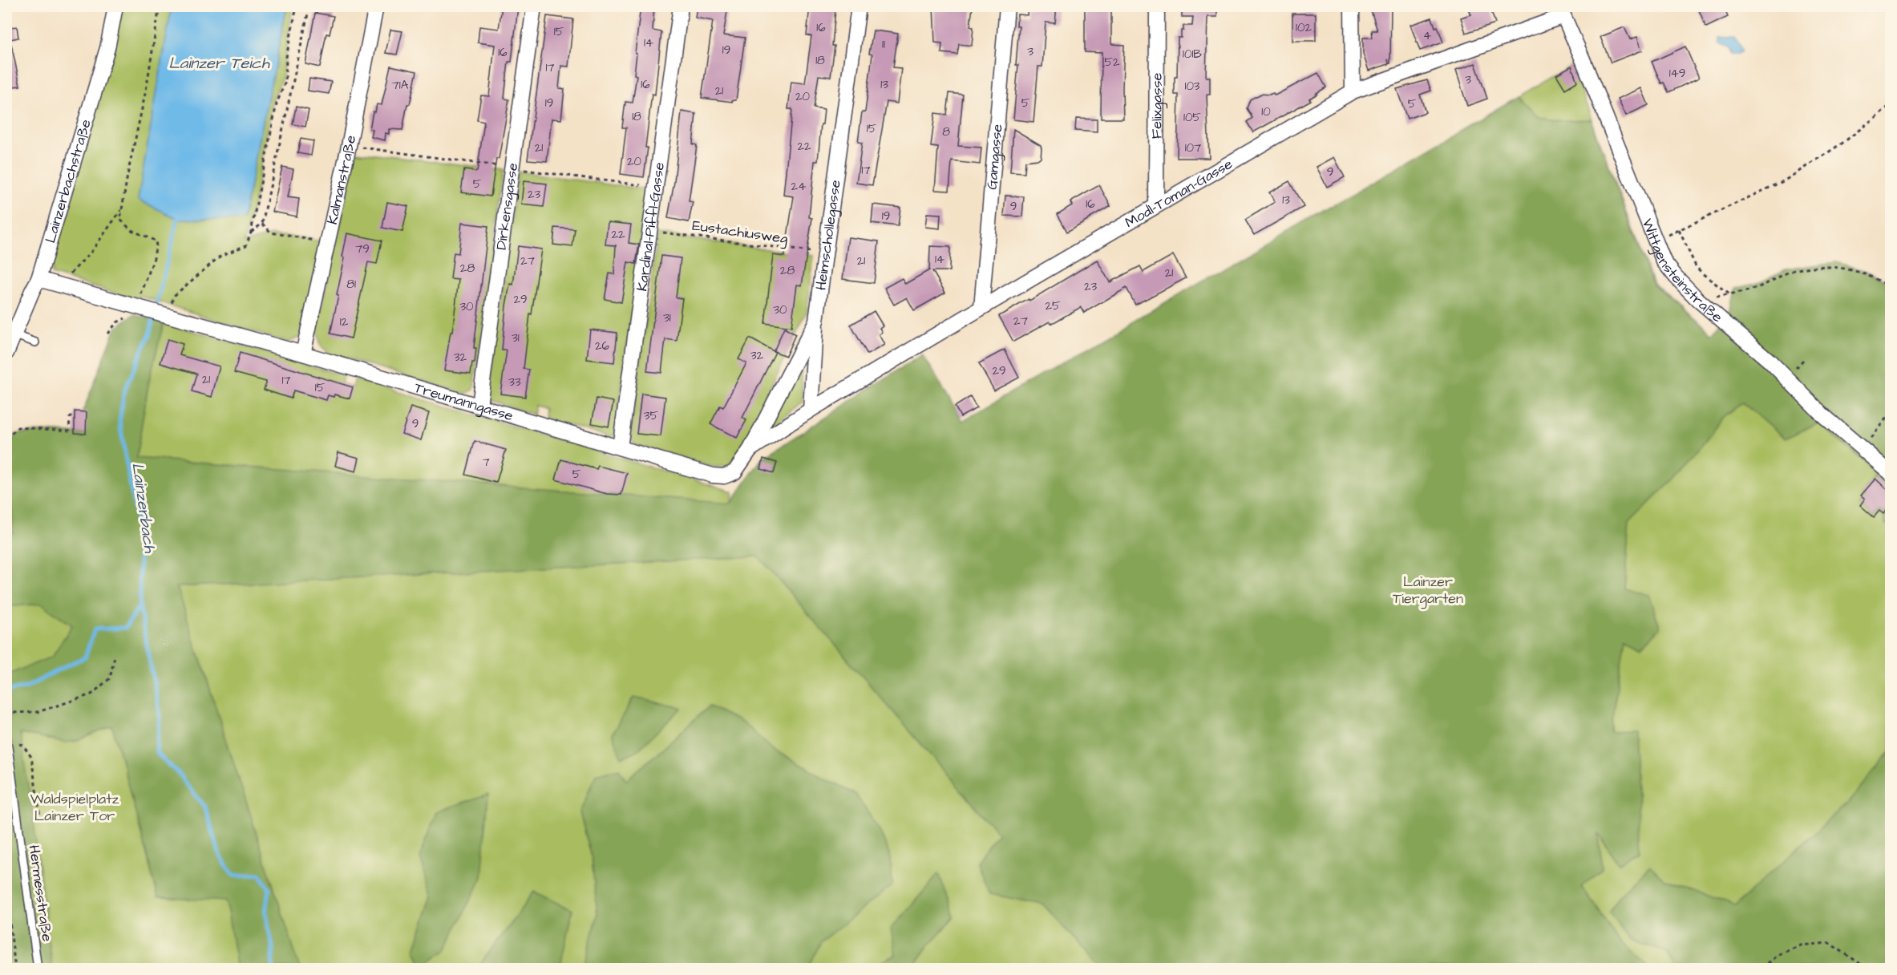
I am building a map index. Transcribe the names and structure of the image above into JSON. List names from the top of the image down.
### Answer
{
  "streets": {
    "street": [
      "Felixgasse",
      "Gamgasse",
      "Kalmanstraße",
      "Lainzerbachstraße",
      "Modl-Toman-Gasse",
      "Dirkensgasse",
      "Kardinal-Piffl-Gasse",
      "Heimschollegasse",
      "Wittgensteinstraße",
      "Treumanngasse"
    ],
    "lane": ["Hermesstraße"],
    "path": ["Eustachiusweg"]
  },
  "crossings": [
    ["Felixgasse", "Modl-Toman-Gasse"],
    ["Gamgasse", "Modl-Toman-Gasse"],
    ["Kalmanstraße", "Treumanngasse"],
    ["Modl-Toman-Gasse", "Heimschollegasse"],
    ["Modl-Toman-Gasse", "Wittgensteinstraße"],
    ["Modl-Toman-Gasse", "Treumanngasse"],
    ["Dirkensgasse", "Treumanngasse"],
    ["Kardinal-Piffl-Gasse", "Eustachiusweg"],
    ["Kardinal-Piffl-Gasse", "Treumanngasse"],
    ["Eustachiusweg", "Heimschollegasse"],
    ["Heimschollegasse", "Treumanngasse"]
  ],
  "water": ["Lainzer Teich", "Lainzerbach"],
  "parks": ["Lainzer Tiergarten", "Waldspielplatz Lainzer Tor"],
  "house_numbers": [
    "16",
    "102",
    "15",
    "4",
    "14",
    "11",
    "19",
    "3",
    "16",
    "101B",
    "18",
    "52",
    "17",
    "149",
    "3",
    "16",
    "13",
    "71A",
    "103",
    "21",
    "20",
    "19",
    "5",
    "5",
    "10",
    "18",
    "105",
    "15",
    "8",
    "22",
    "21",
    "107",
    "20",
    "17",
    "9",
    "5",
    "24",
    "23",
    "13",
    "16",
    "9",
    "19",
    "22",
    "79",
    "14",
    "27",
    "21",
    "28",
    "28",
    "21",
    "81",
    "23",
    "29",
    "25",
    "30",
    "30",
    "31",
    "27",
    "12",
    "31",
    "26",
    "32",
    "32",
    "29",
    "21",
    "17",
    "33",
    "15",
    "35",
    "9",
    "7",
    "5"
  ]
}
